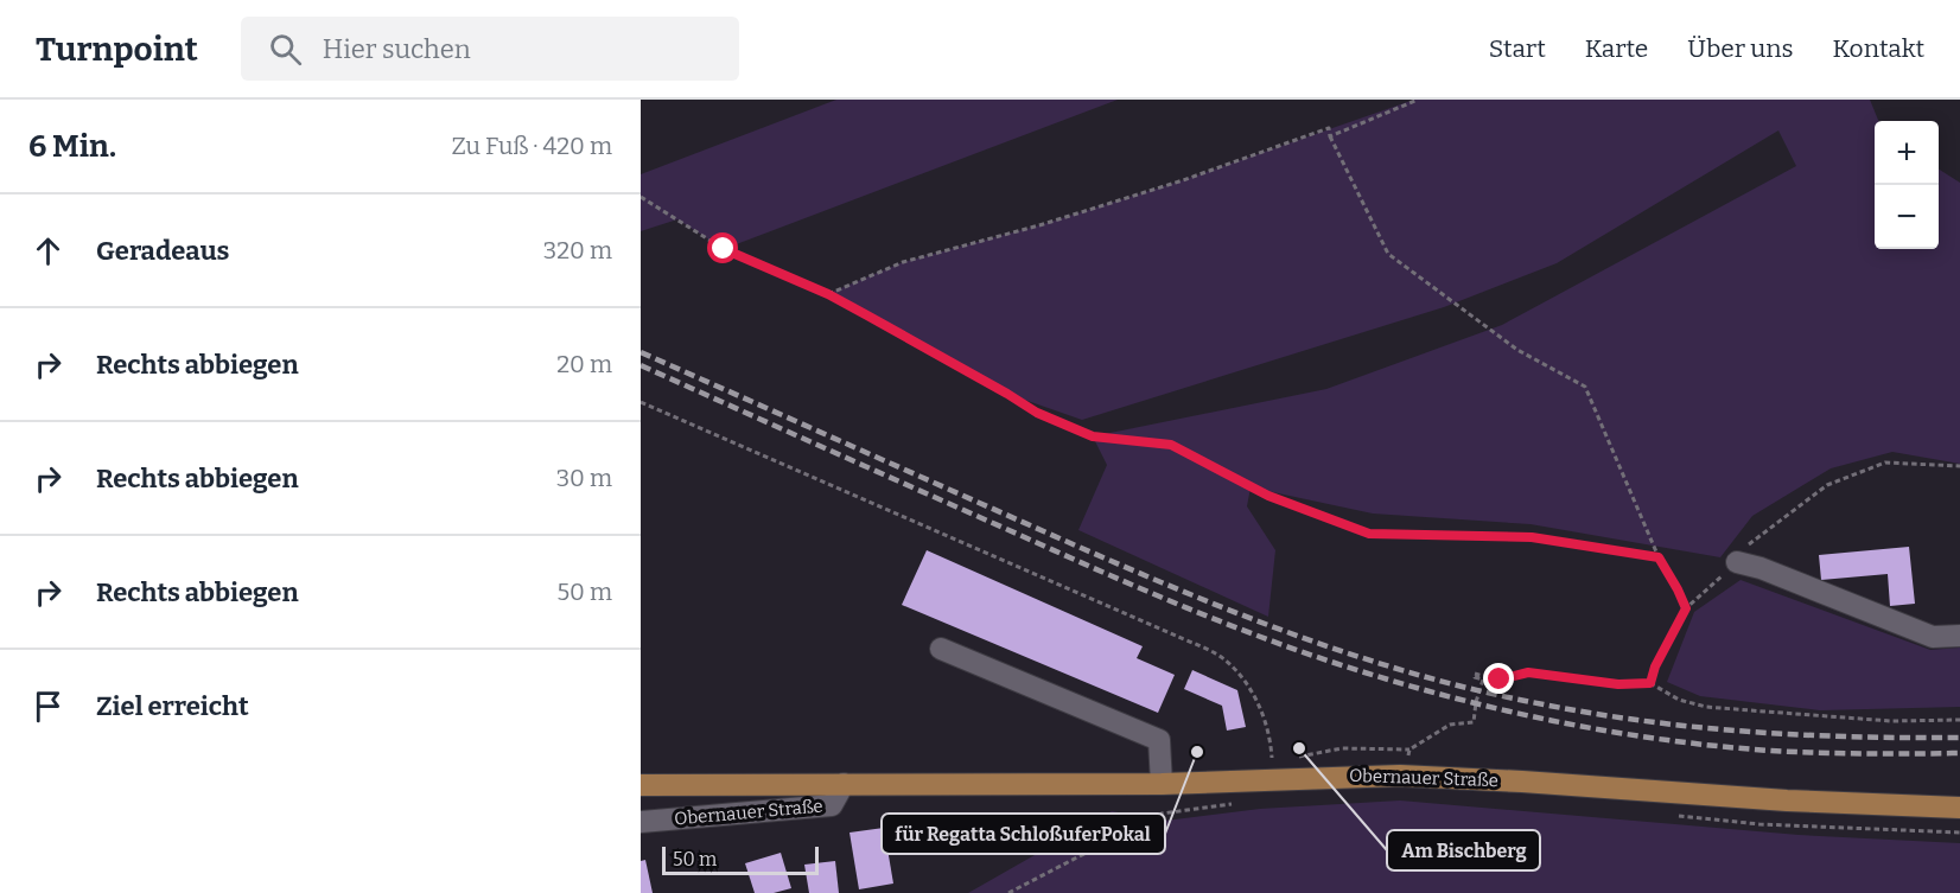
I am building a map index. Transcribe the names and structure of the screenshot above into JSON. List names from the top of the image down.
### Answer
{
  "streets": {
    "main road": ["Obernauer Straße"]
  },
  "places": ["Am Bischberg", "für Regatta SchloßuferPokal"],
  "scale_bar": "50 m",
  "page": {
    "header": "Turnpoint",
    "search": "Hier suchen",
    "nav": [
      "Start",
      "Karte",
      "Über uns",
      "Kontakt"
    ],
    "heading": ["6 Min.", "Zu Fuß · 420 m"],
    "map_buttons": ["+", "−"],
    "list": [
      ["Geradeaus", "320 m"],
      ["Rechts abbiegen", "20 m"],
      ["Rechts abbiegen", "30 m"],
      ["Rechts abbiegen", "50 m"],
      "Ziel erreicht"
    ],
    "scale": "50 m"
  }
}
